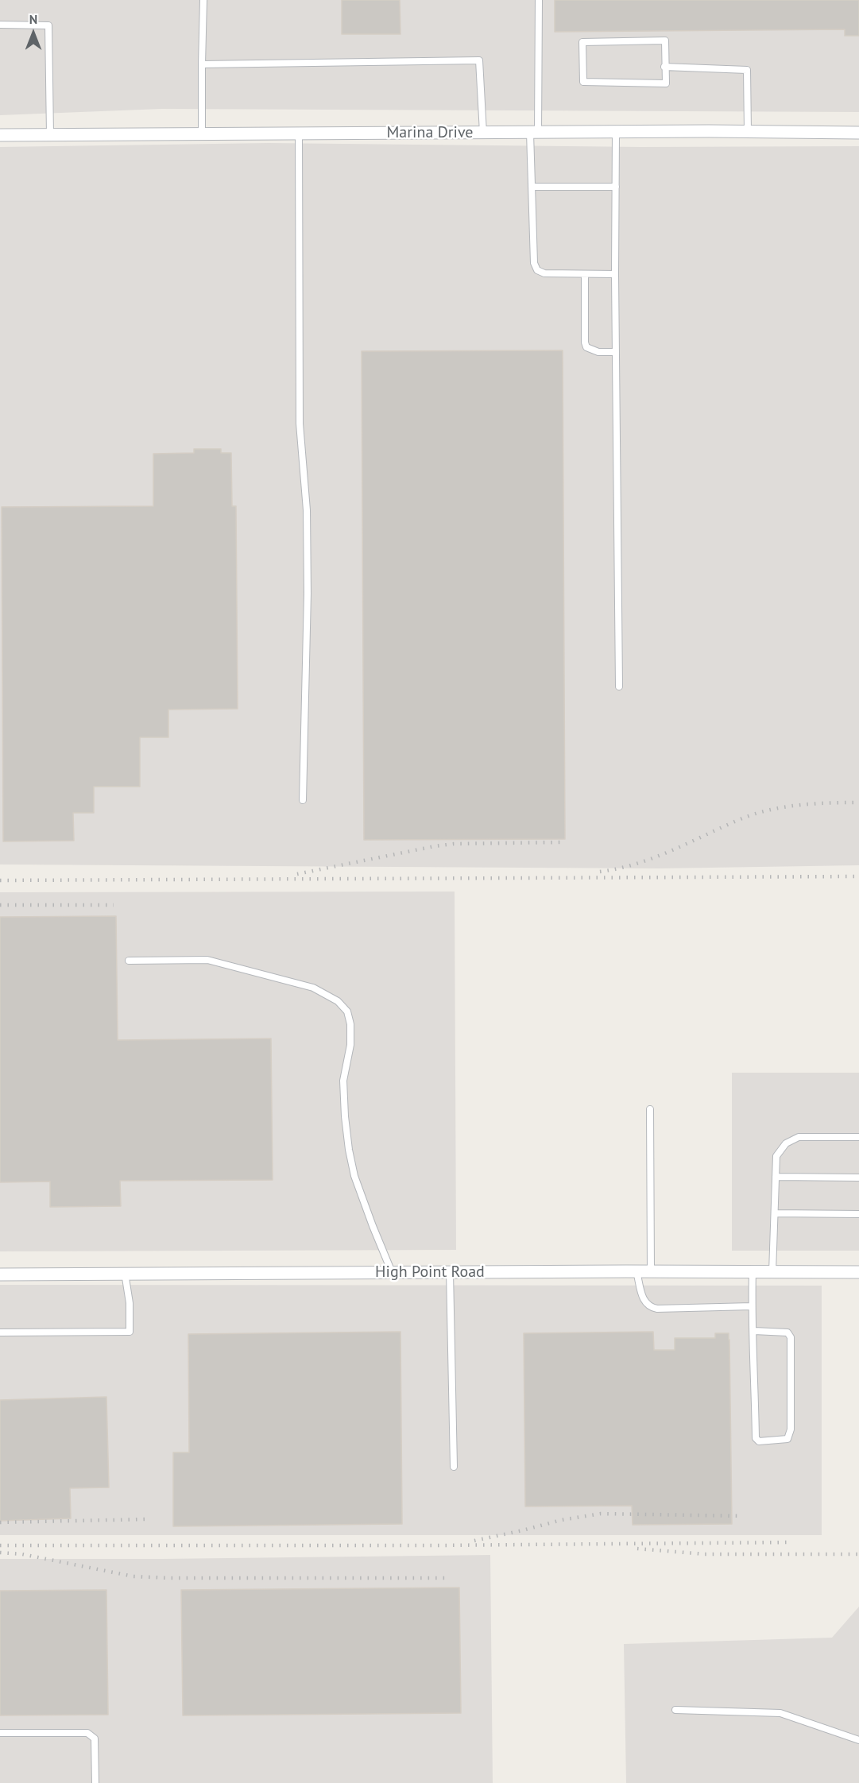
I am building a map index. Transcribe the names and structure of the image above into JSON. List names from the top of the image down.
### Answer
{
  "streets": {
    "street": ["Marina Drive", "High Point Road"]
  },
  "north": "top"
}
